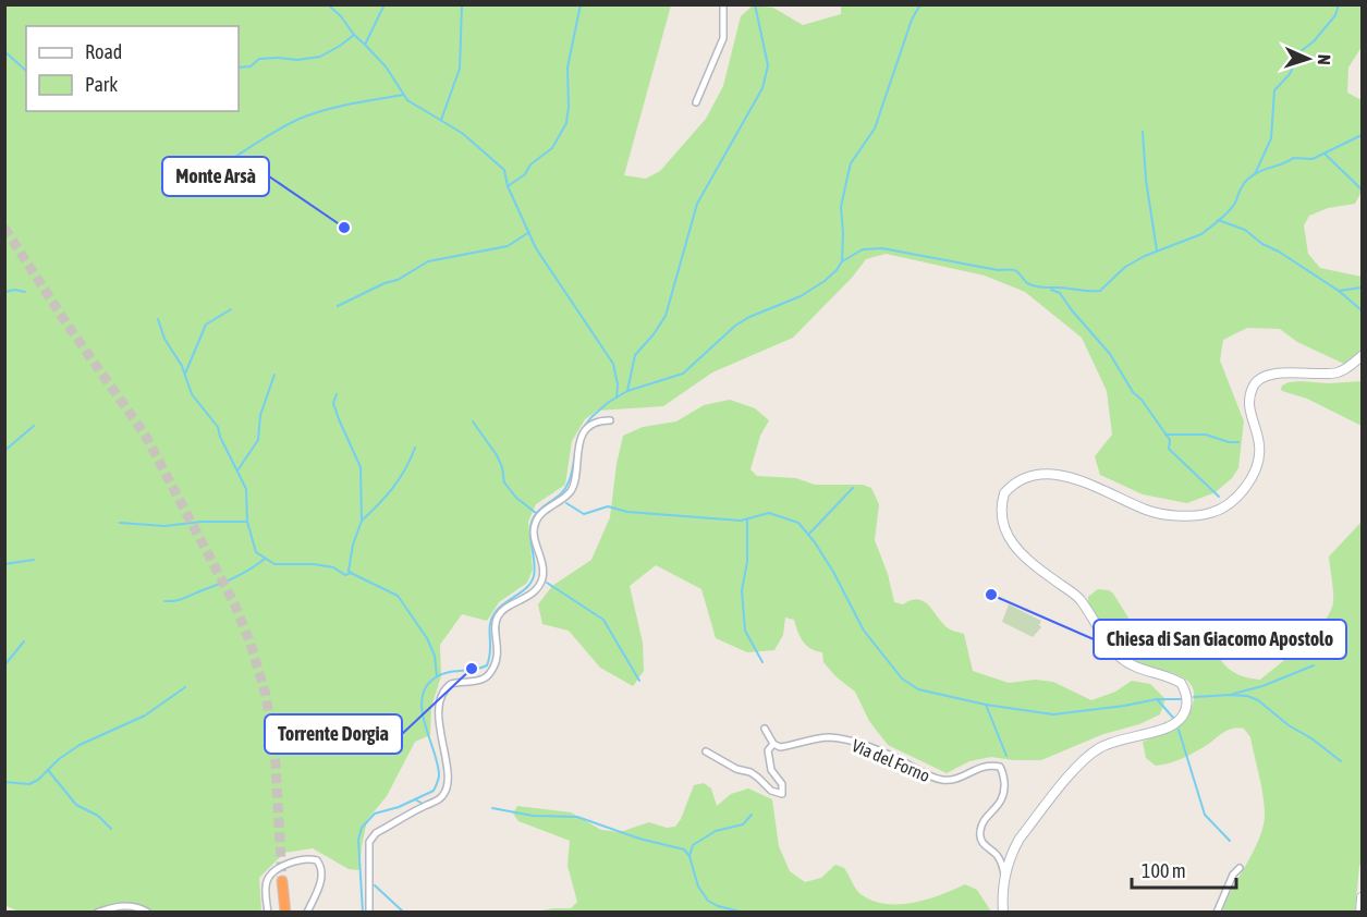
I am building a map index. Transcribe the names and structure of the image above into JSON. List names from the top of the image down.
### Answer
{
  "streets": {
    "street": ["Via del Forno"]
  },
  "places": ["Monte Arsà", "Chiesa di San Giacomo Apostolo", "Torrente Dorgia"],
  "legend": ["Road", "Park"],
  "scale_bar": "100 m",
  "north": "right"
}
